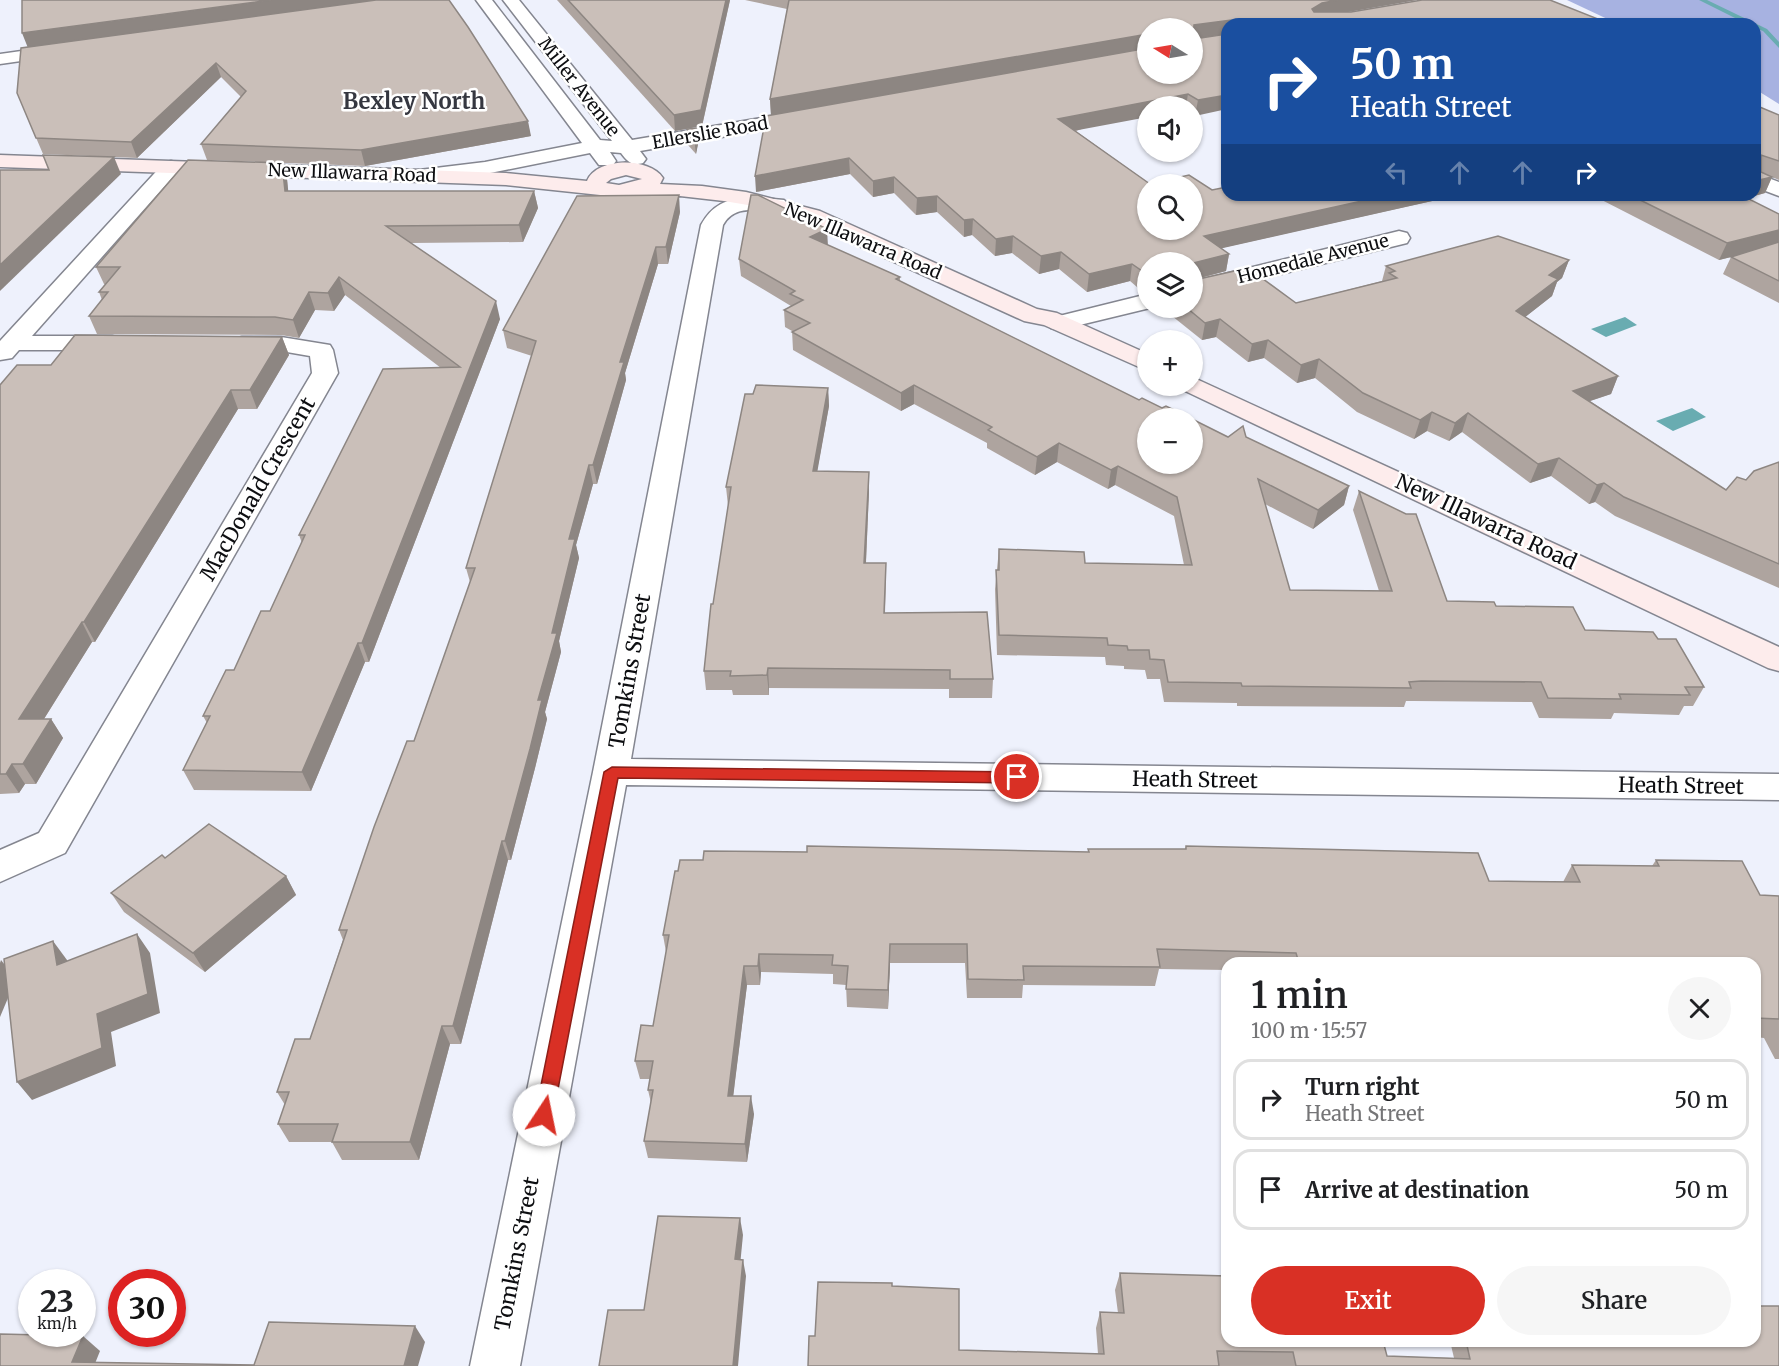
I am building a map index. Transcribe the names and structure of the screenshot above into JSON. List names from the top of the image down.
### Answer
{
  "streets": {
    "main road": ["New Illawarra Road"],
    "street": [
      "Miller Avenue",
      "Ellerslie Road",
      "Homedale Avenue",
      "MacDonald Crescent",
      "Tomkins Street",
      "Heath Street"
    ]
  },
  "crossings": [
    ["Miller Avenue", "Ellerslie Road"],
    ["Miller Avenue", "New Illawarra Road"],
    ["New Illawarra Road", "Tomkins Street"],
    ["Tomkins Street", "Heath Street"]
  ],
  "districts": ["Bexley North"],
  "north": "left",
  "page": {
    "map_buttons": ["+", "−"],
    "turn": ["50 m", "Heath Street"],
    "heading": ["1 min", "100 m · 15:57"],
    "list": [
      {
        "name": "Turn right",
        "note": "Heath Street",
        "value": "50 m"
      },
      {
        "name": "Arrive at destination",
        "value": "50 m"
      }
    ],
    "buttons": ["Exit", "Share"],
    "speed": "23 km/h",
    "limit": "30"
  }
}
